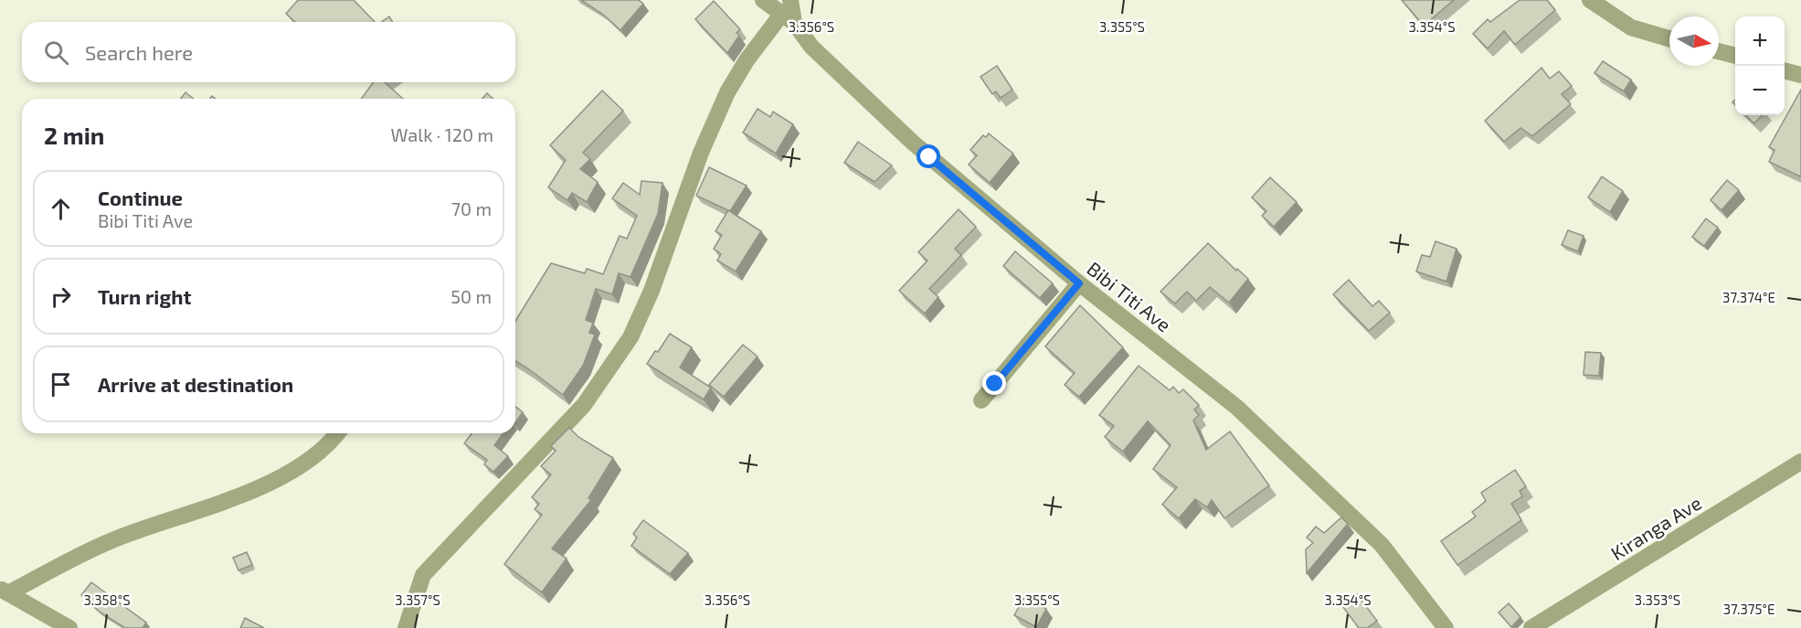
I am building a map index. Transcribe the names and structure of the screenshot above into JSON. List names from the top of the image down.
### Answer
{
  "streets": {
    "street": ["Bibi Titi Ave", "Kiranga Ave"]
  },
  "north": "right",
  "page": {
    "map_buttons": ["+", "−"],
    "search": "Search here",
    "heading": ["2 min", "Walk · 120 m"],
    "list": [
      ["Continue", "Bibi Titi Ave", "70 m"],
      ["Turn right", "50 m"],
      "Arrive at destination"
    ]
  },
  "coordinates": [
    "3.356°S",
    "3.355°S",
    "3.354°S",
    "37.374°E",
    "3.358°S",
    "3.357°S",
    "3.353°S",
    "37.375°E"
  ]
}
